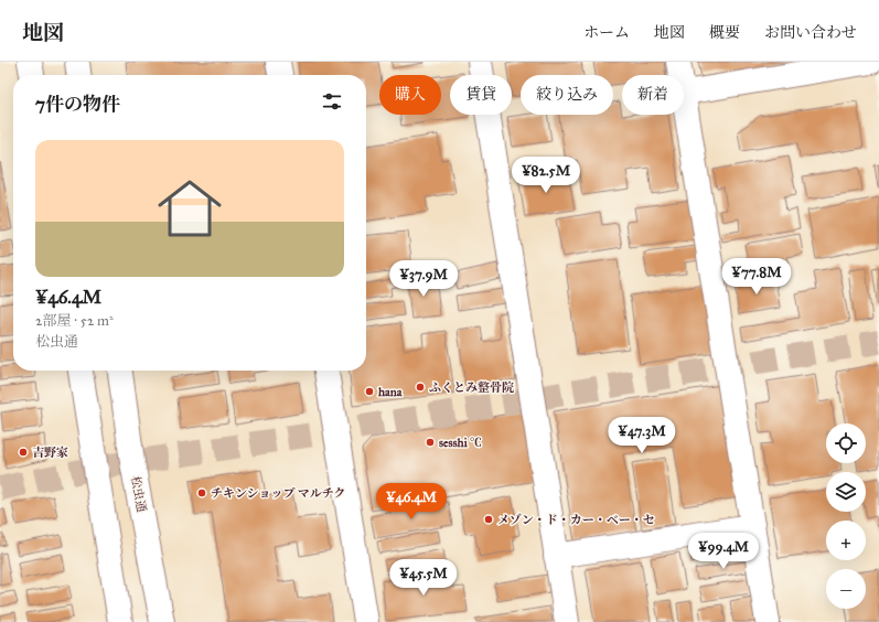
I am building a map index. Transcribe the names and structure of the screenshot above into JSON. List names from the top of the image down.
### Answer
{
  "streets": {
    "street": ["松虫通"]
  },
  "places": [
    "ふくとみ整骨院",
    "hana",
    "sesshi ℃",
    "吉野家",
    "チキンショップ マルチク",
    "メゾン・ド・カー・ベー・セ"
  ],
  "page": {
    "header": "地図",
    "nav": [
      "ホーム",
      "地図",
      "概要",
      "お問い合わせ"
    ],
    "chip": [
      "購入",
      "賃貸",
      "絞り込み",
      "新着"
    ],
    "heading": "7件の物件",
    "list": [
      {
        "name": "¥46.4M",
        "note": "2部屋 · 52 m² · 松虫通"
      }
    ],
    "price": [
      "¥82.5M",
      "¥77.8M",
      "¥37.9M",
      "¥47.3M",
      "¥46.4M",
      "¥99.4M",
      "¥45.5M"
    ],
    "map_buttons": ["+", "−"]
  }
}
